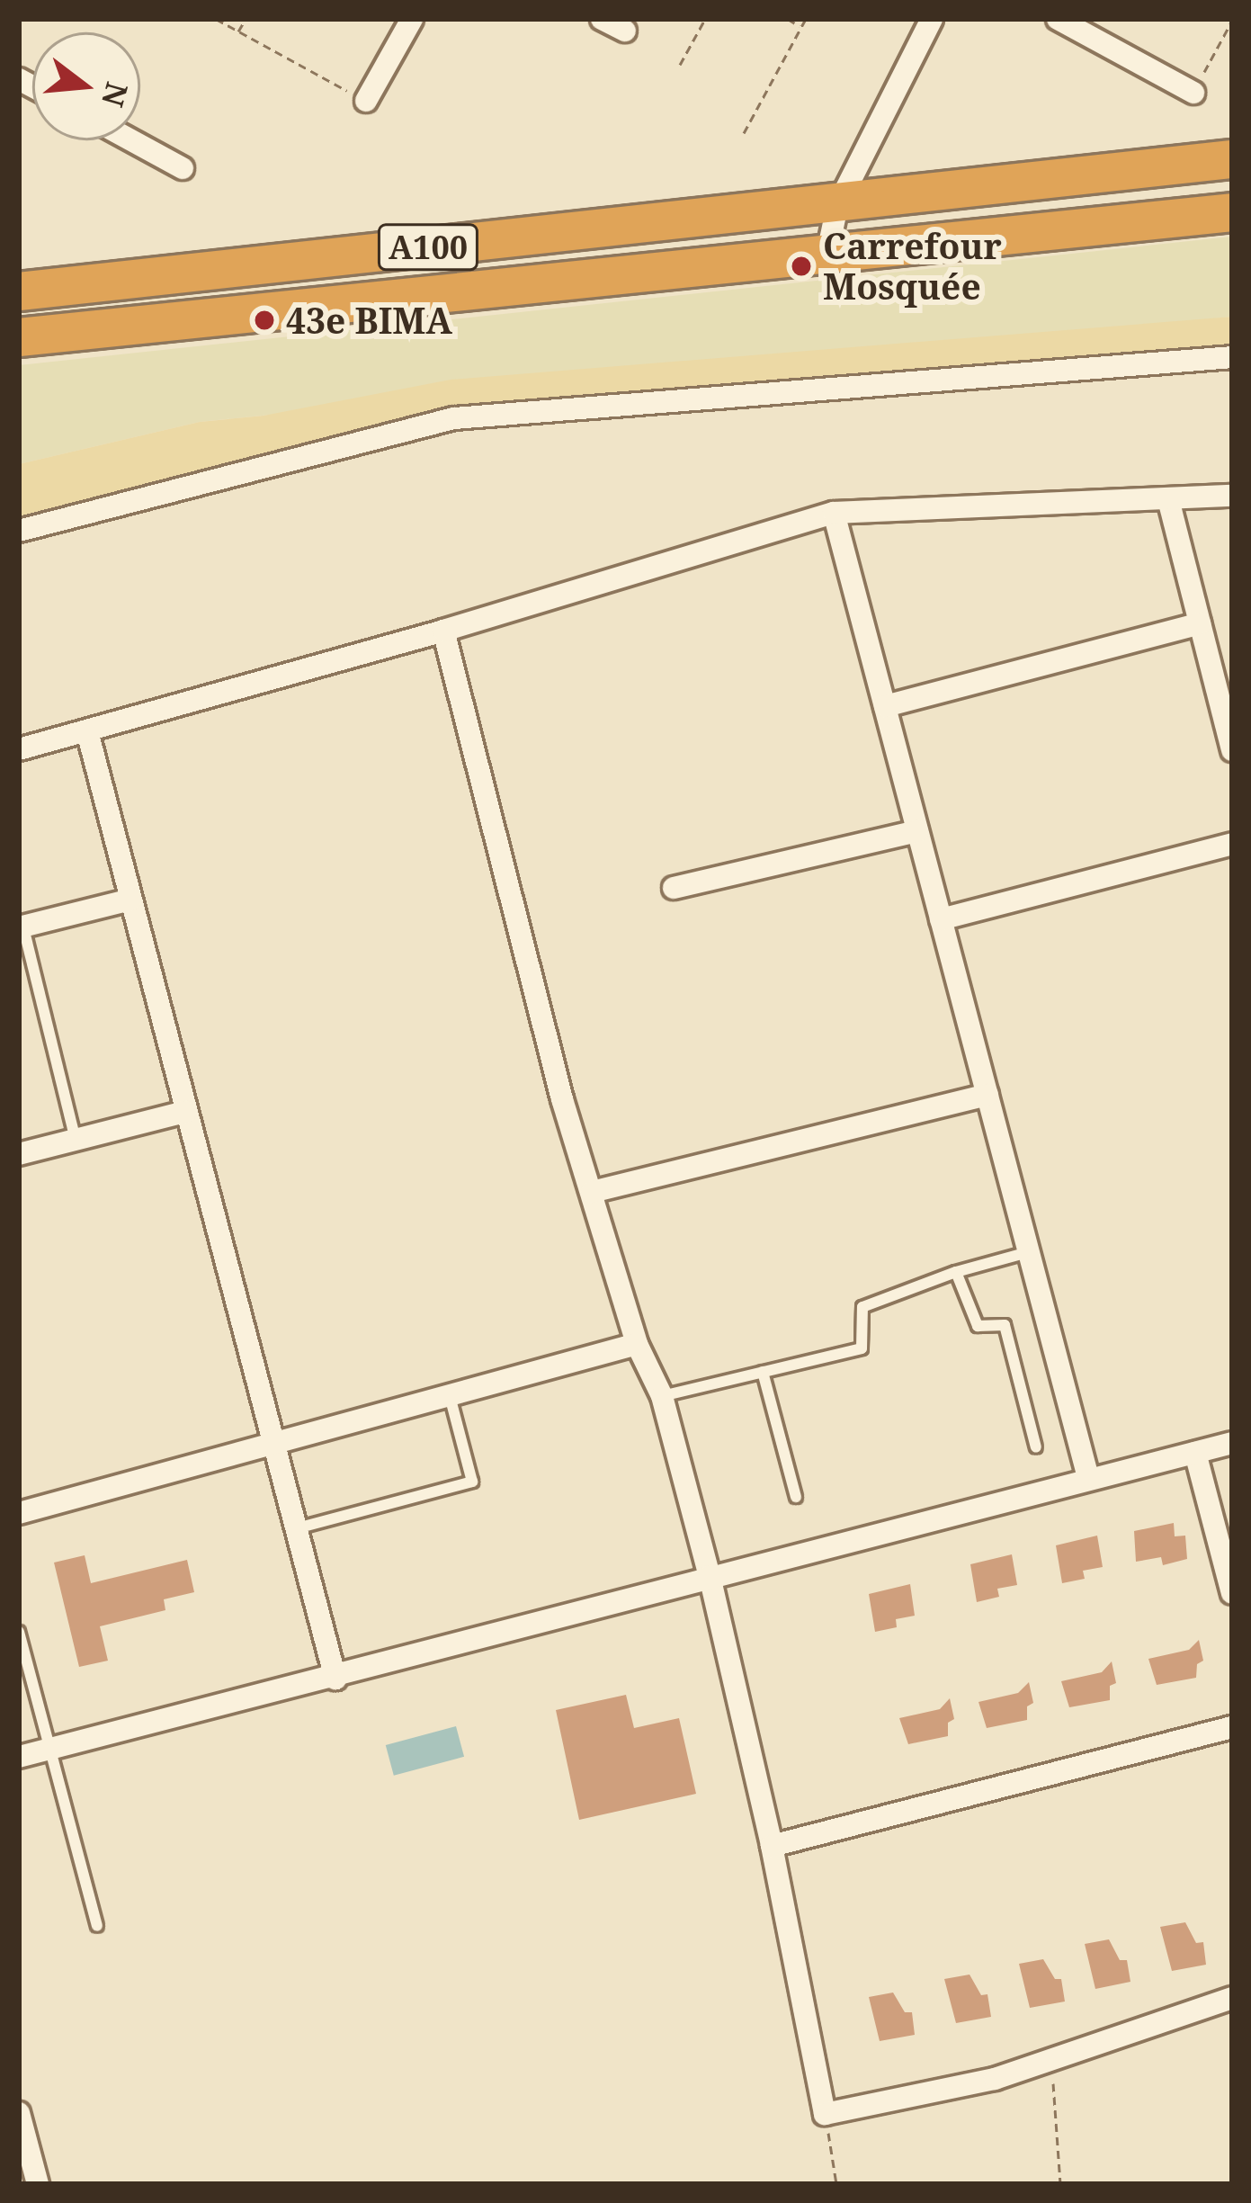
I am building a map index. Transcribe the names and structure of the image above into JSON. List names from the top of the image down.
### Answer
{
  "streets": {
    "highway": ["A100"]
  },
  "places": ["Carrefour Mosquée", "43e BIMA"],
  "north": "right"
}
